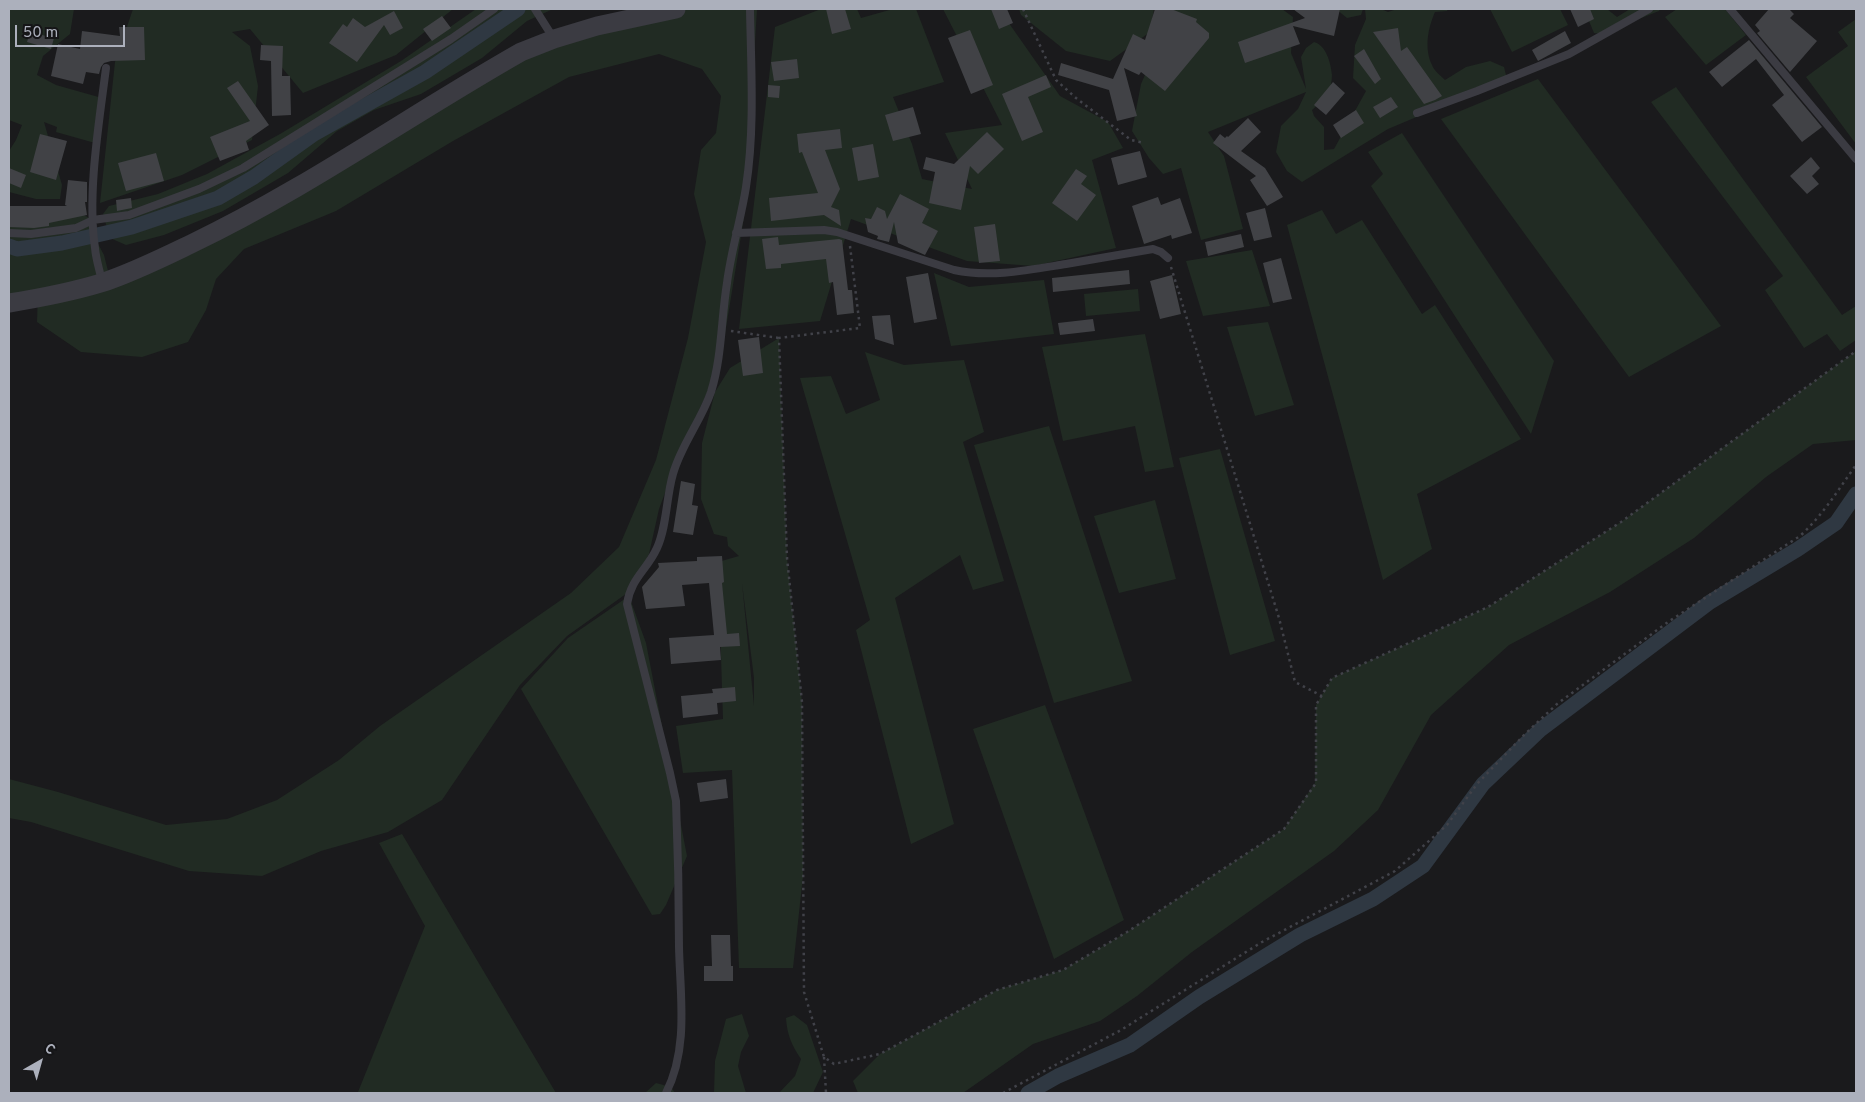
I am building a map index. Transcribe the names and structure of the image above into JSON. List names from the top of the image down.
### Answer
{
  "scale_bar": "50 m",
  "north": "top right"
}
